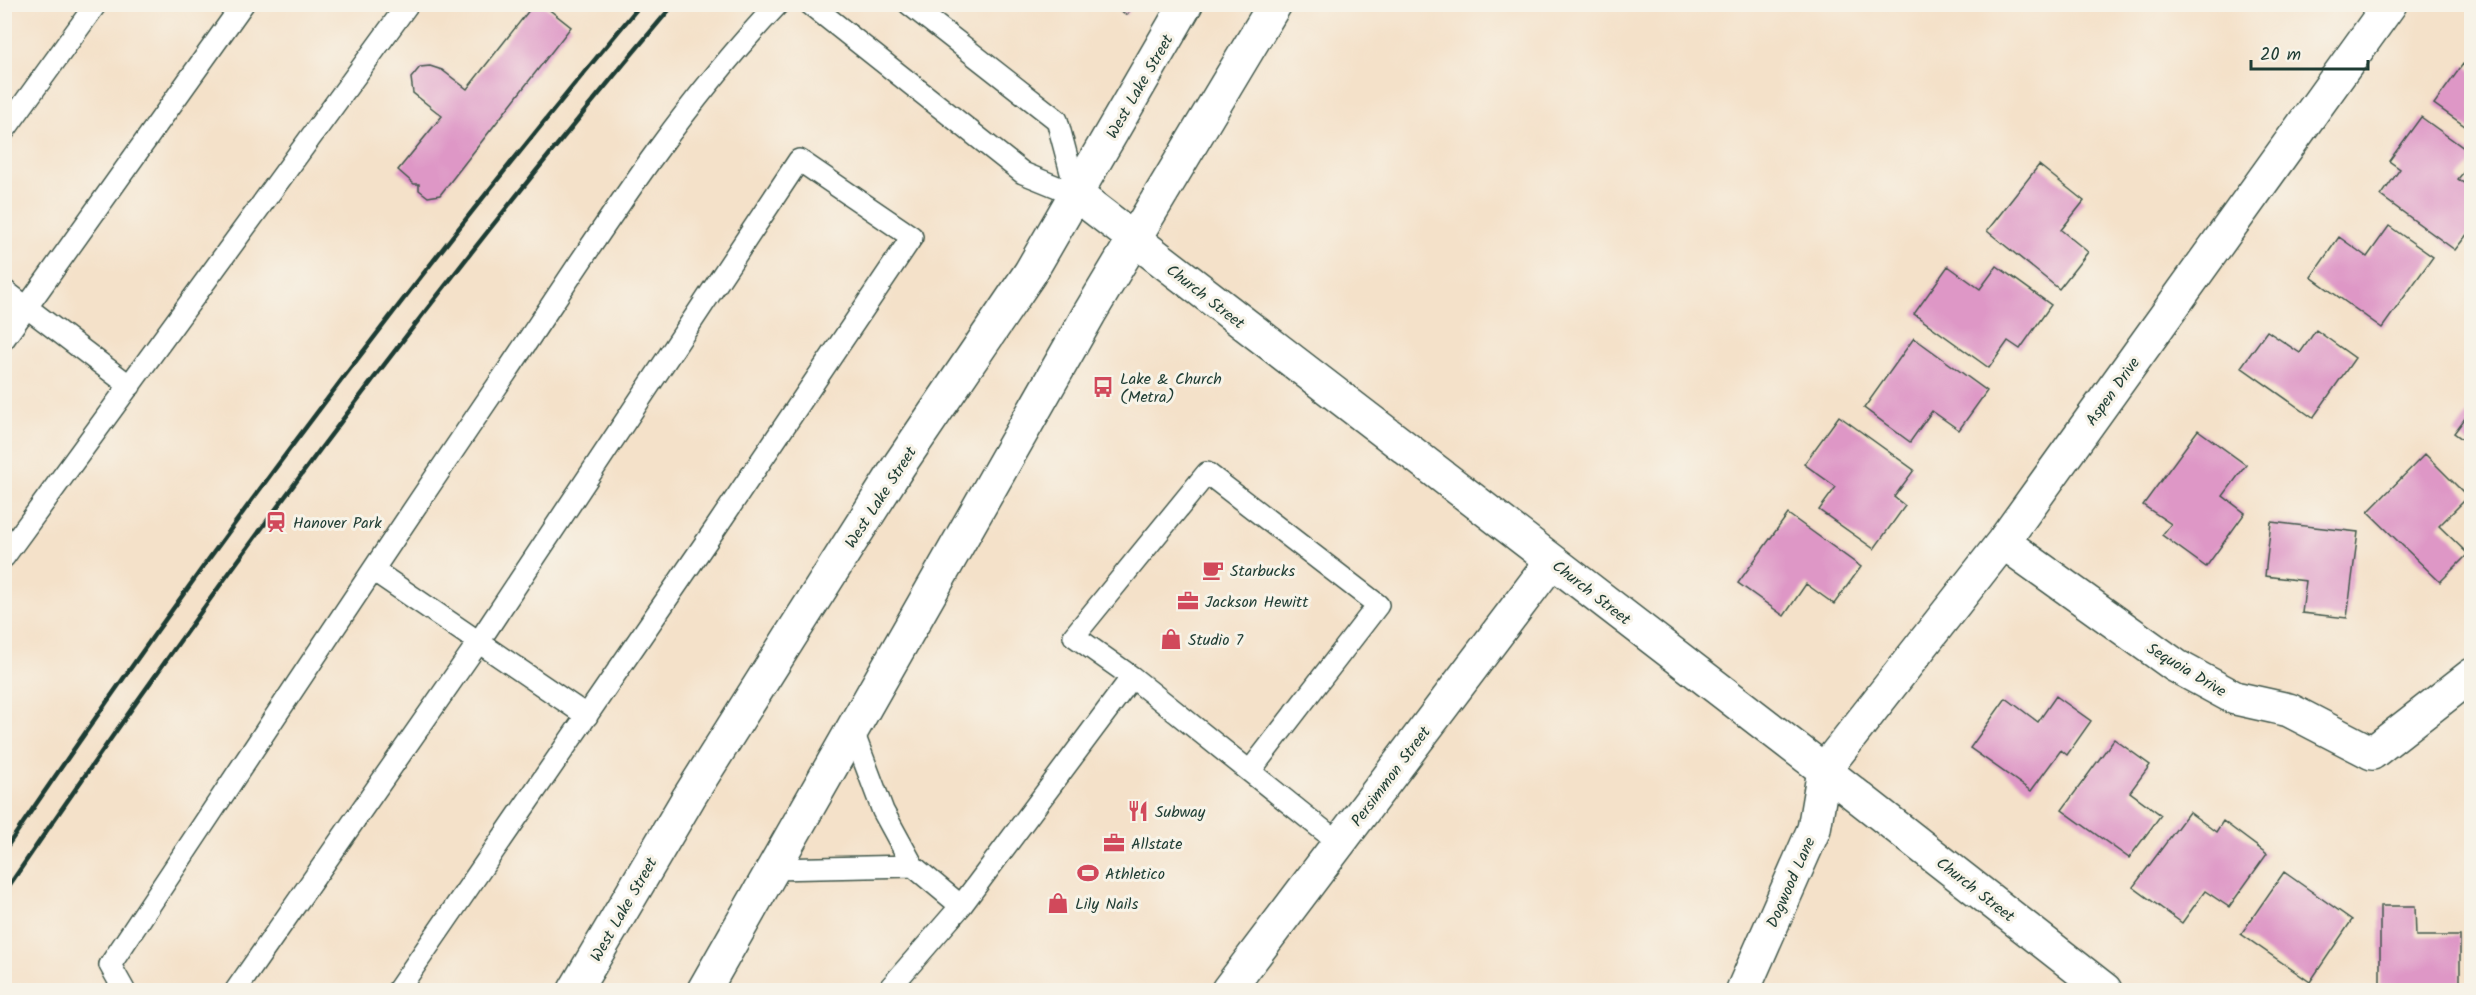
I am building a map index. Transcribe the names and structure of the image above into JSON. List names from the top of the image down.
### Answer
{
  "streets": {
    "main road": [
      "West Lake Street",
      "Church Street",
      "Aspen Drive",
      "Sequoia Drive",
      "Persimmon Street",
      "Dogwood Lane"
    ]
  },
  "crossings": [
    ["West Lake Street", "Church Street"],
    ["Church Street", "Aspen Drive"],
    ["Church Street", "Persimmon Street"],
    ["Church Street", "Dogwood Lane"],
    ["Aspen Drive", "Sequoia Drive"],
    ["Aspen Drive", "Dogwood Lane"]
  ],
  "places": {
    "bus stop": ["Lake & Church (Metra)"],
    "station": ["Hanover Park"],
    "cafe": ["Starbucks"],
    "office": ["Jackson Hewitt", "Allstate"],
    "shop": ["Studio 7", "Lily Nails"],
    "restaurant": ["Subway"],
    "sports": ["Athletico"]
  },
  "scale_bar": "20 m"
}
